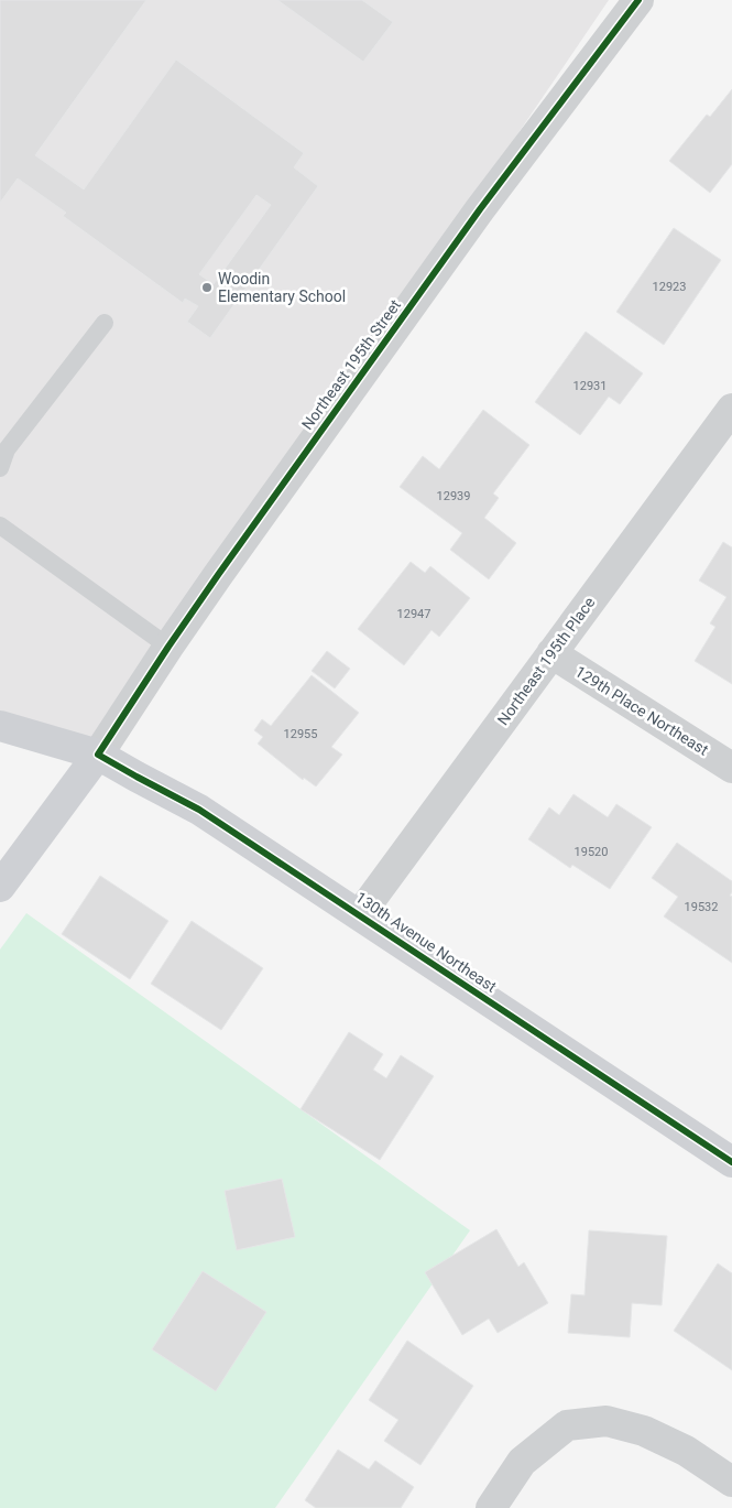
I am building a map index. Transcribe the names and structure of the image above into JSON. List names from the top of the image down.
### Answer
{
  "streets": {
    "street": [
      "Northeast 195th Street",
      "Northeast 195th Place",
      "129th Place Northeast",
      "130th Avenue Northeast"
    ]
  },
  "crossings": [
    ["Northeast 195th Street", "130th Avenue Northeast"],
    ["Northeast 195th Place", "129th Place Northeast"],
    ["Northeast 195th Place", "130th Avenue Northeast"]
  ],
  "places": ["Woodin Elementary School"],
  "house_numbers": [
    "12923",
    "12931",
    "12939",
    "12947",
    "12955",
    "19520",
    "19532"
  ]
}
